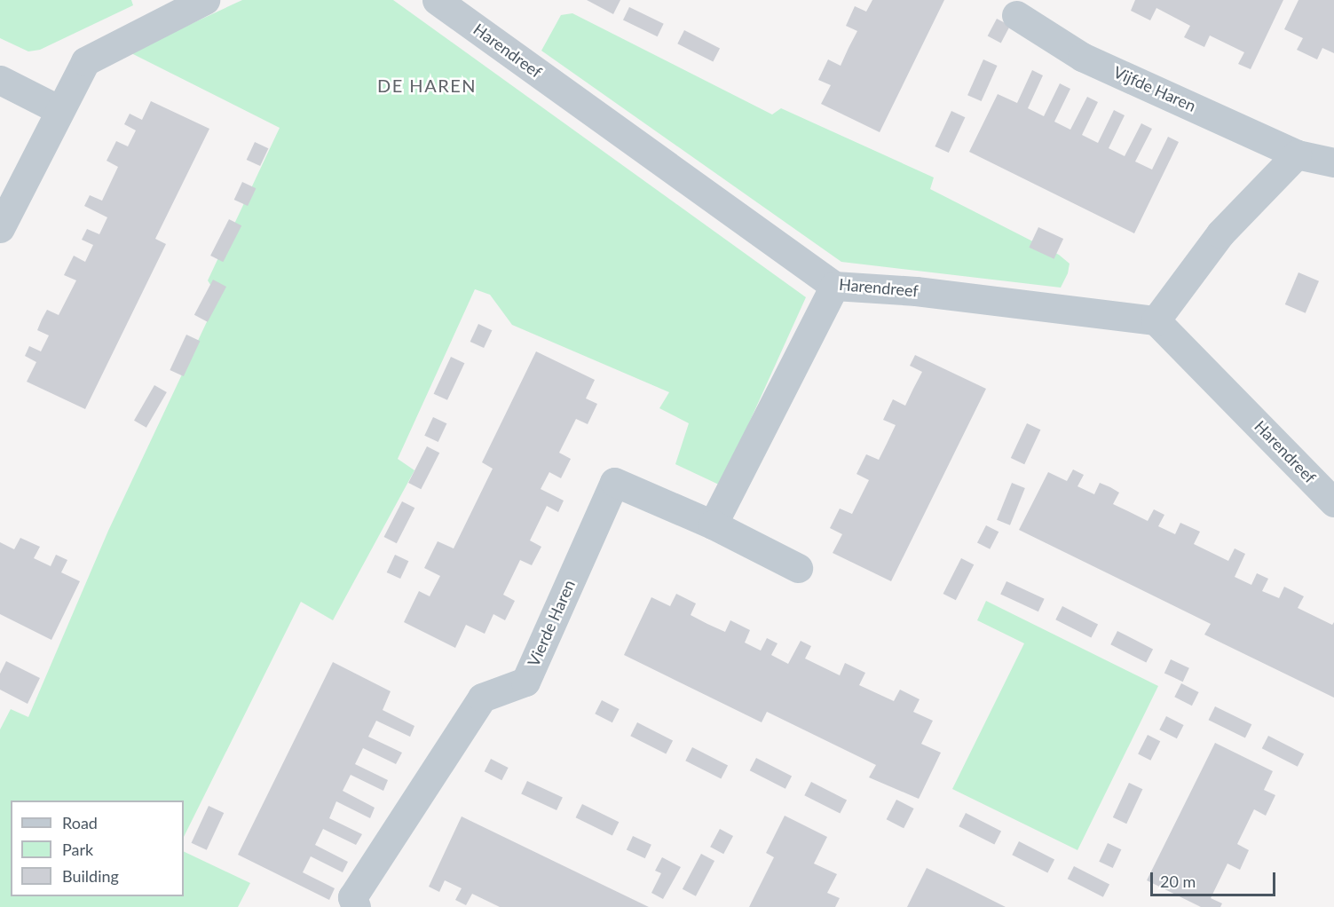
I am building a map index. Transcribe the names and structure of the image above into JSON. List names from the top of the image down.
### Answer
{
  "streets": {
    "street": ["Harendreef", "Vijfde Haren", "Vierde Haren"]
  },
  "districts": ["DE HAREN"],
  "legend": ["Road", "Park", "Building"],
  "scale_bar": "20 m"
}
